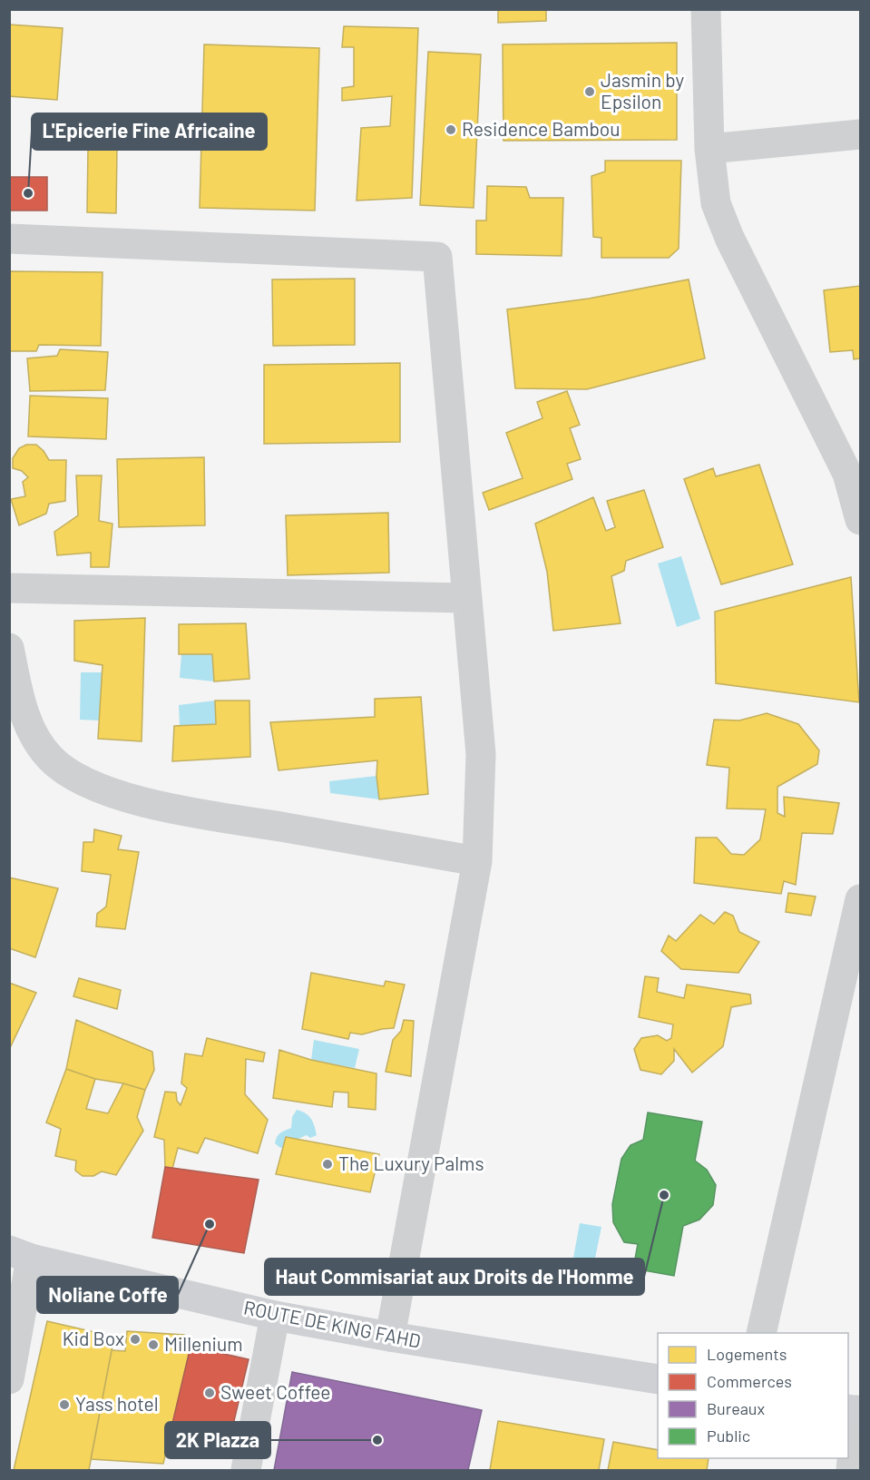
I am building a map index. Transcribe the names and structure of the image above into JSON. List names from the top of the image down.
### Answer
{
  "streets": {
    "street": ["ROUTE DE KING FAHD"]
  },
  "places": [
    "Jasmin by Epsilon",
    "Residence Bambou",
    "L'Epicerie Fine Africaine",
    "The Luxury Palms",
    "Haut Commisariat aux Droits de l'Homme",
    "Noliane Coffe",
    "Kid Box",
    "Millenium",
    "Sweet Coffee",
    "Yass hotel",
    "2K Plazza"
  ],
  "legend": [
    "Logements",
    "Commerces",
    "Bureaux",
    "Public"
  ]
}
